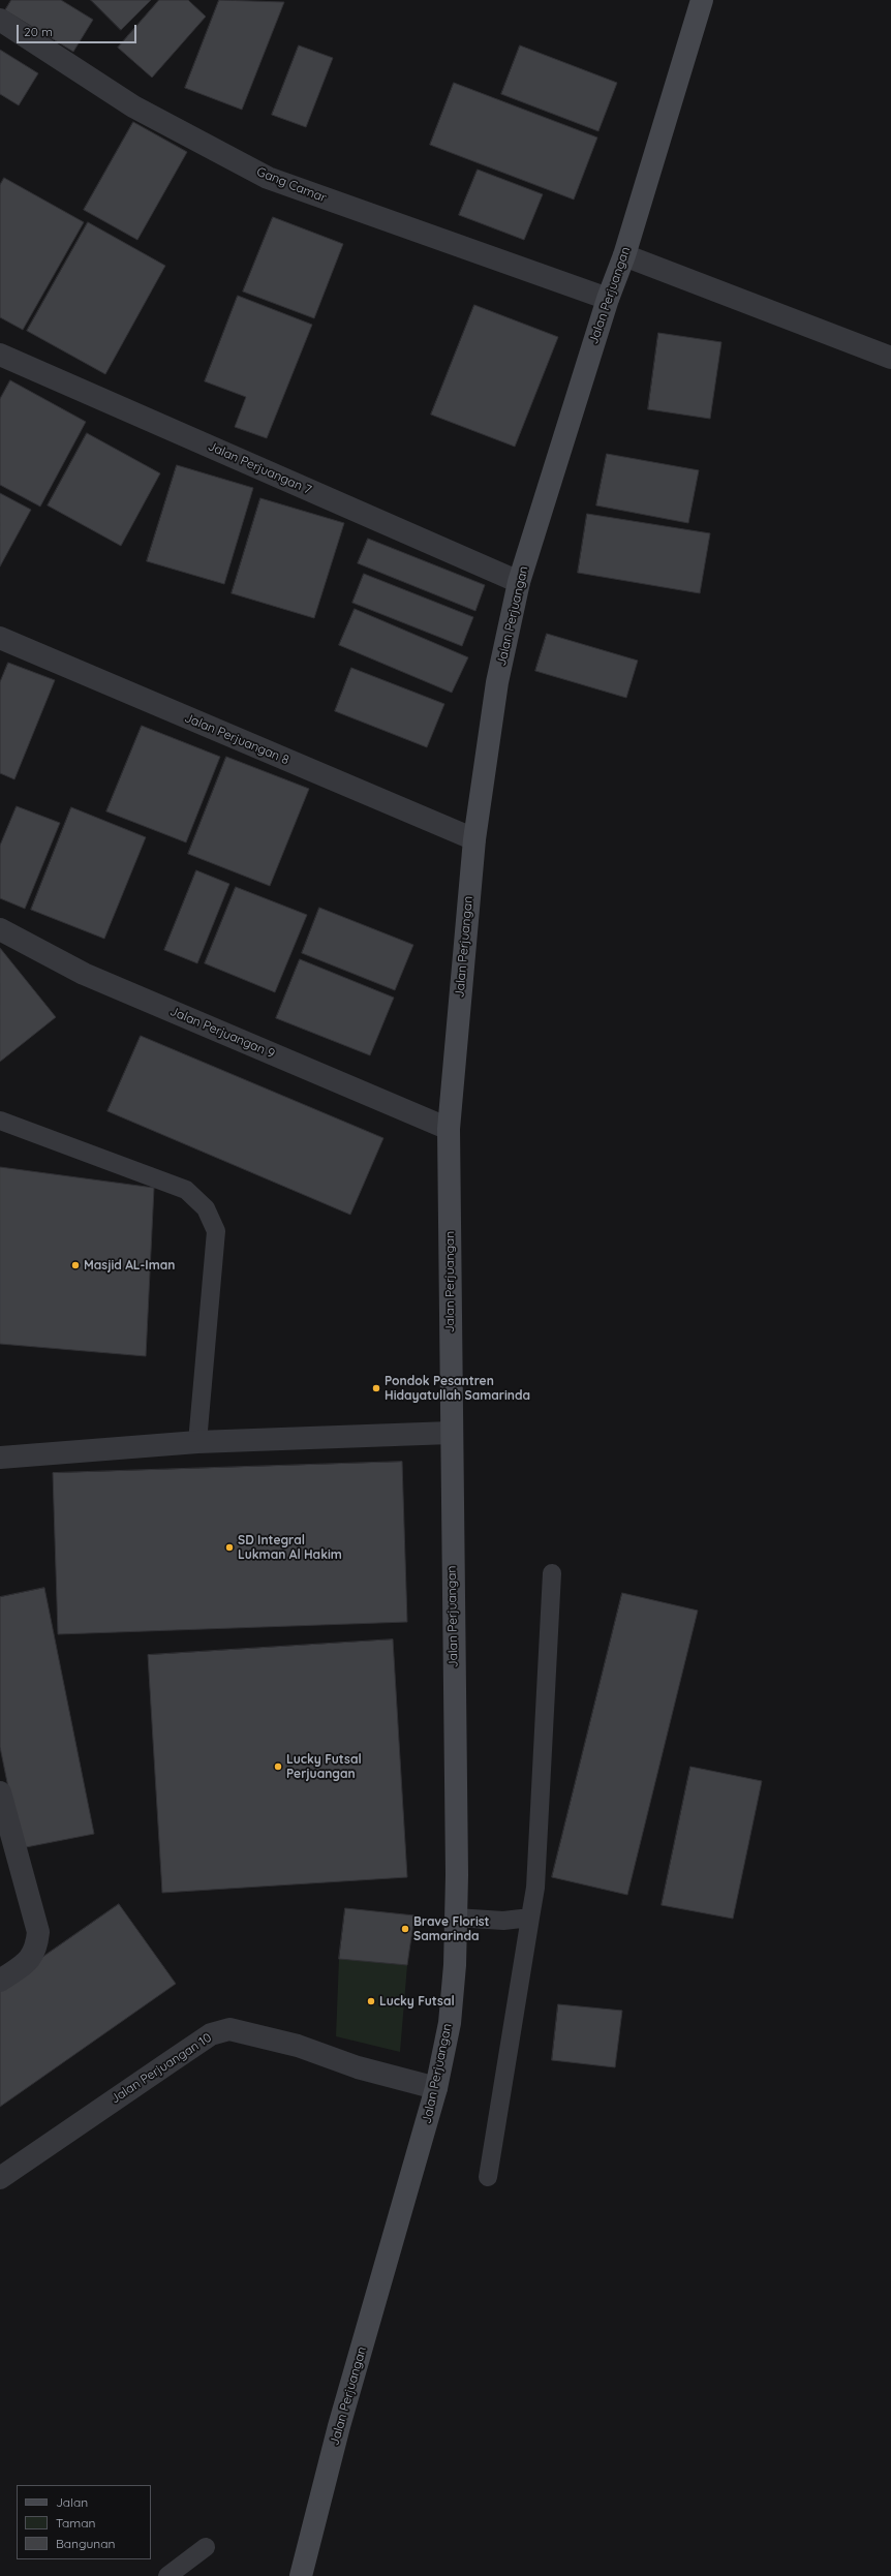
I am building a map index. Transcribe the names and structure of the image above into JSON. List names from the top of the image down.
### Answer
{
  "streets": {
    "street": [
      "Gang Camar",
      "Jalan Perjuangan",
      "Jalan Perjuangan 7",
      "Jalan Perjuangan 8",
      "Jalan Perjuangan 9",
      "Jalan Perjuangan 10"
    ]
  },
  "crossings": [
    ["Gang Camar", "Jalan Perjuangan"],
    ["Jalan Perjuangan", "Jalan Perjuangan 7"],
    ["Jalan Perjuangan", "Jalan Perjuangan 8"],
    ["Jalan Perjuangan", "Jalan Perjuangan 9"],
    ["Jalan Perjuangan", "Jalan Perjuangan 10"]
  ],
  "places": [
    "Masjid AL-Iman",
    "Pondok Pesantren Hidayatullah Samarinda",
    "SD Integral Lukman Al Hakim",
    "Lucky Futsal Perjuangan",
    "Brave Florist Samarinda",
    "Lucky Futsal"
  ],
  "legend": ["Jalan", "Taman", "Bangunan"],
  "scale_bar": "20 m"
}
